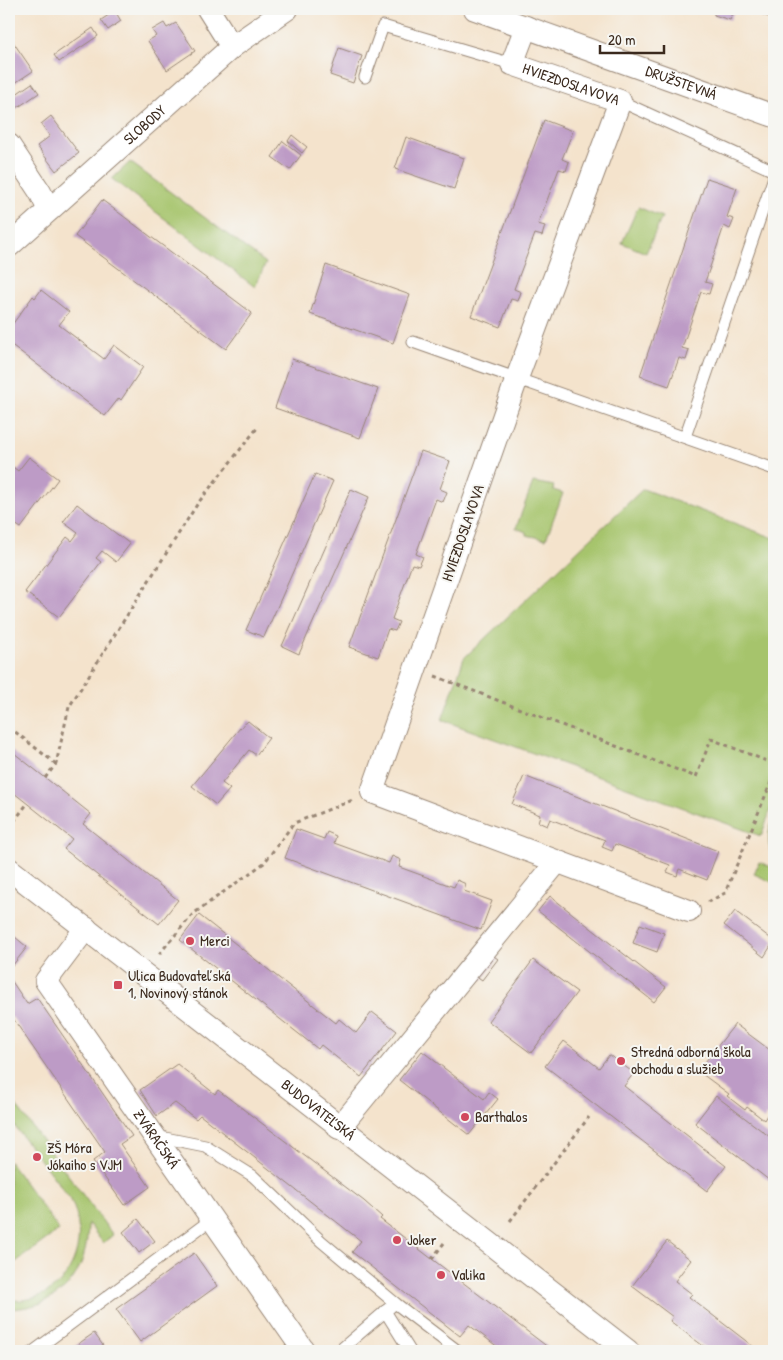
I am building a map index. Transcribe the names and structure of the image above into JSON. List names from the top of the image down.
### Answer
{
  "streets": {
    "street": [
      "DRUŽSTEVNÁ",
      "HVIEZDOSLAVOVA",
      "SLOBODY",
      "BUDOVATEĽSKÁ",
      "ZVÁRAČSKÁ"
    ]
  },
  "crossings": [
    ["DRUŽSTEVNÁ", "HVIEZDOSLAVOVA"],
    ["BUDOVATEĽSKÁ", "ZVÁRAČSKÁ"]
  ],
  "places": {
    "other": [
      "Merci",
      "Stredná odborná škola obchodu a služieb",
      "Barthalos",
      "ZŠ Móra Jókaiho s VJM",
      "Joker",
      "Valika"
    ],
    "transit": ["Ulica Budovateľská 1, Novinový stánok"]
  },
  "scale_bar": "20 m"
}
